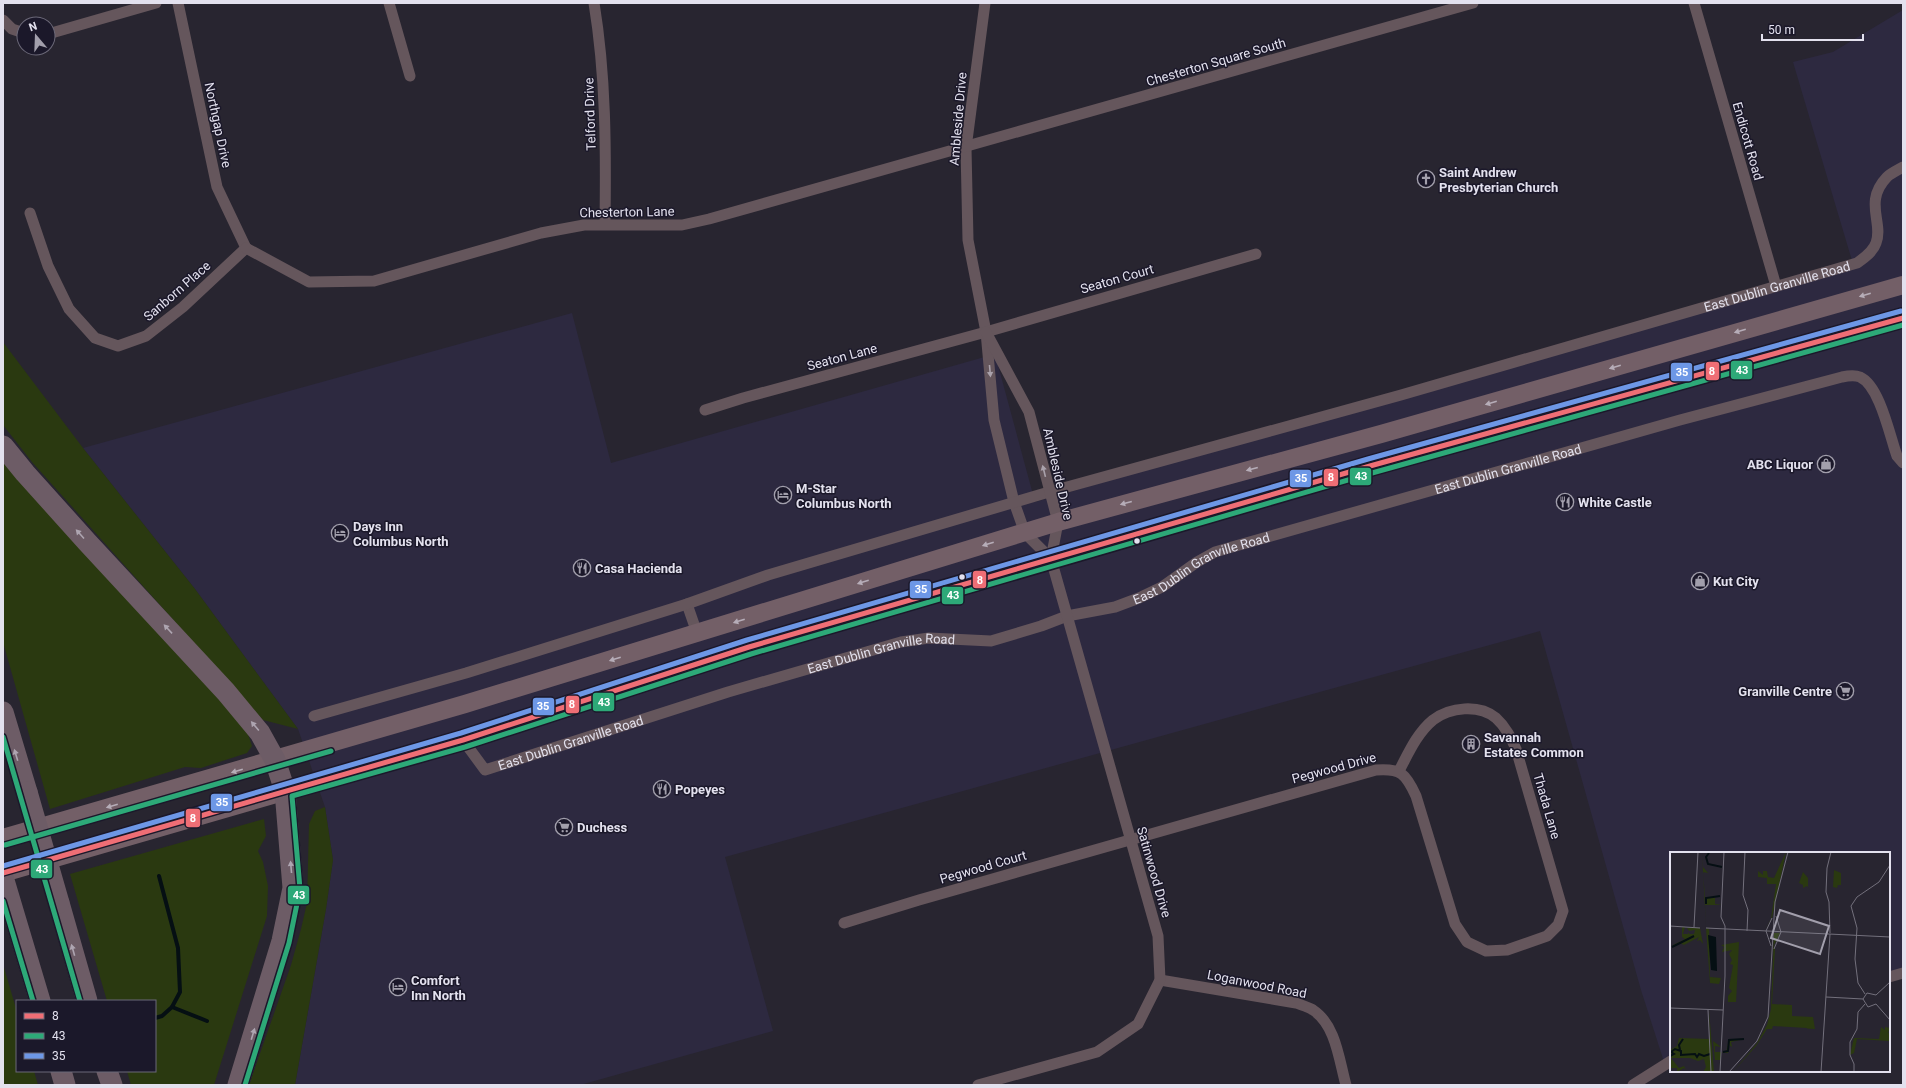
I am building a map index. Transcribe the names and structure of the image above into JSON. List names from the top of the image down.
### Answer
{
  "streets": {
    "street": [
      "Chesterton Square South",
      "Telford Drive",
      "Ambleside Drive",
      "Northgap Drive",
      "Endicott Road",
      "Chesterton Lane",
      "Seaton Court",
      "East Dublin Granville Road",
      "Sanborn Place",
      "Seaton Lane",
      "Pegwood Drive",
      "Thada Lane",
      "Pegwood Court",
      "Satinwood Drive",
      "Loganwood Road"
    ]
  },
  "crossings": [
    ["Chesterton Square South", "Ambleside Drive"],
    ["Chesterton Square South", "Chesterton Lane"],
    ["Telford Drive", "Chesterton Lane"],
    ["Ambleside Drive", "Chesterton Lane"],
    ["Ambleside Drive", "Seaton Court"],
    ["Ambleside Drive", "East Dublin Granville Road"],
    ["Ambleside Drive", "Seaton Lane"],
    ["Ambleside Drive", "Satinwood Drive"],
    ["Northgap Drive", "Chesterton Lane"],
    ["Northgap Drive", "Sanborn Place"],
    ["Endicott Road", "East Dublin Granville Road"],
    ["Chesterton Lane", "Sanborn Place"],
    ["Seaton Court", "Seaton Lane"],
    ["East Dublin Granville Road", "Satinwood Drive"],
    ["Pegwood Drive", "Thada Lane"],
    ["Pegwood Drive", "Pegwood Court"],
    ["Pegwood Drive", "Satinwood Drive"],
    ["Pegwood Court", "Satinwood Drive"],
    ["Satinwood Drive", "Loganwood Road"]
  ],
  "places": {
    "church": ["Saint Andrew Presbyterian Church"],
    "shop": ["ABC Liquor", "Kut City"],
    "hotel": ["M-Star Columbus North", "Days Inn Columbus North", "Comfort Inn North"],
    "restaurant": ["White Castle", "Casa Hacienda", "Popeyes"],
    "supermarket": ["Granville Centre", "Duchess"],
    "building": ["Savannah Estates Common"]
  },
  "lines": ["transit line 35", "transit line 8", "transit line 43"],
  "legend": ["8", "43", "35"],
  "scale_bar": "50 m",
  "north": "top"
}
